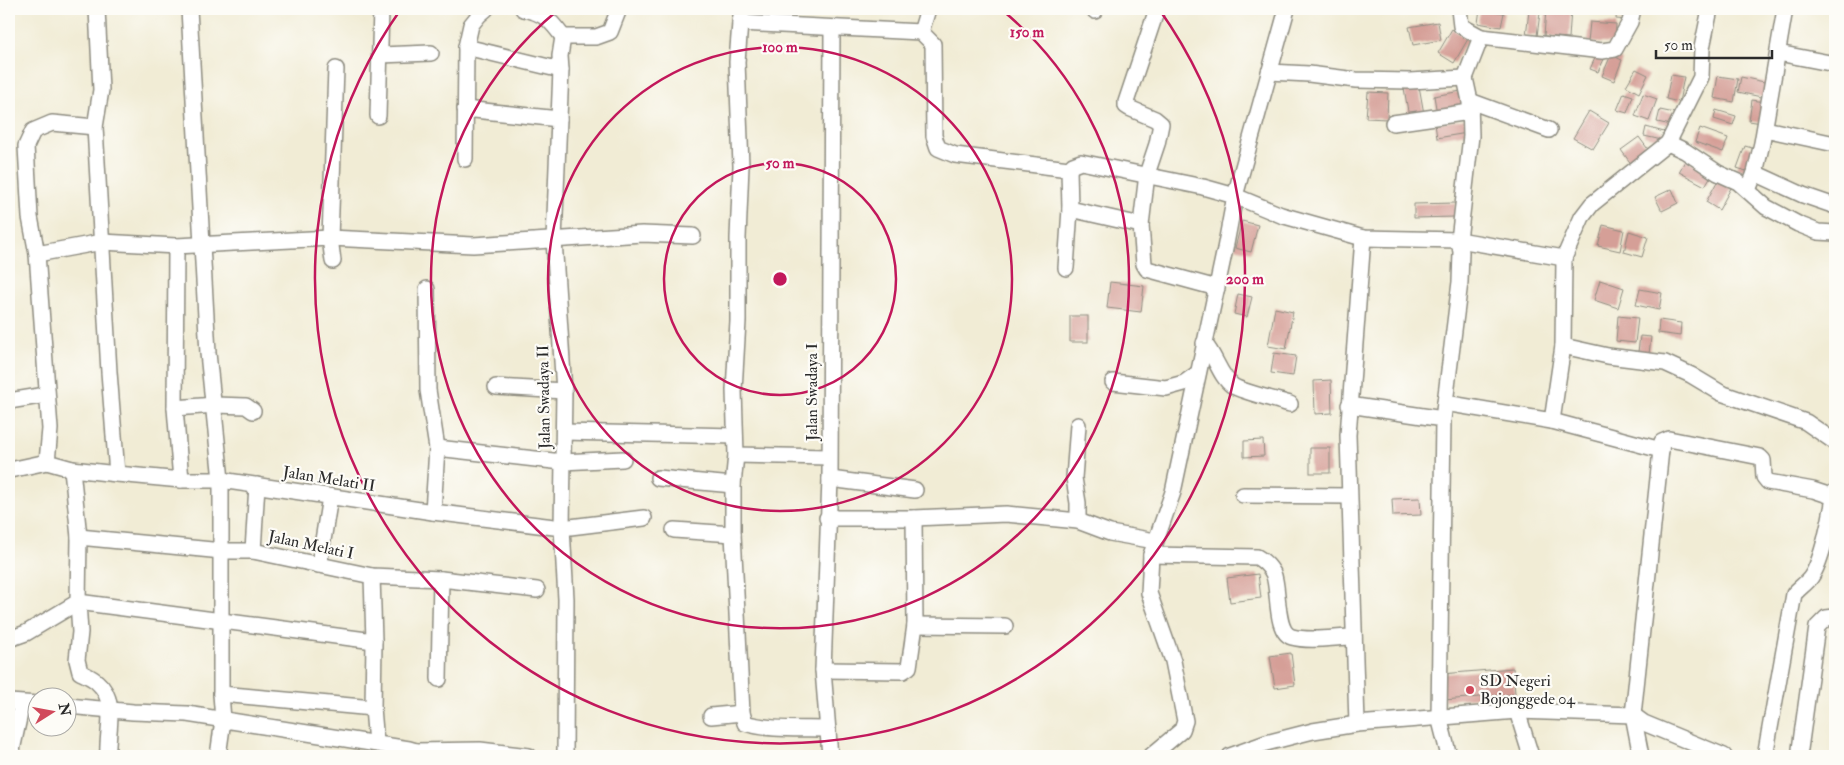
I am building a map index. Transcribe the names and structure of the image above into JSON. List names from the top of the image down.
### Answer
{
  "streets": {
    "street": [
      "Jalan Swadaya I",
      "Jalan Swadaya II",
      "Jalan Melati II",
      "Jalan Melati I"
    ]
  },
  "crossings": [
    ["Jalan Swadaya II", "Jalan Melati II"]
  ],
  "places": ["SD Negeri Bojonggede 04"],
  "scale_bar": "50 m",
  "north": "right",
  "rings": [
    "150 m",
    "100 m",
    "50 m",
    "200 m"
  ]
}
